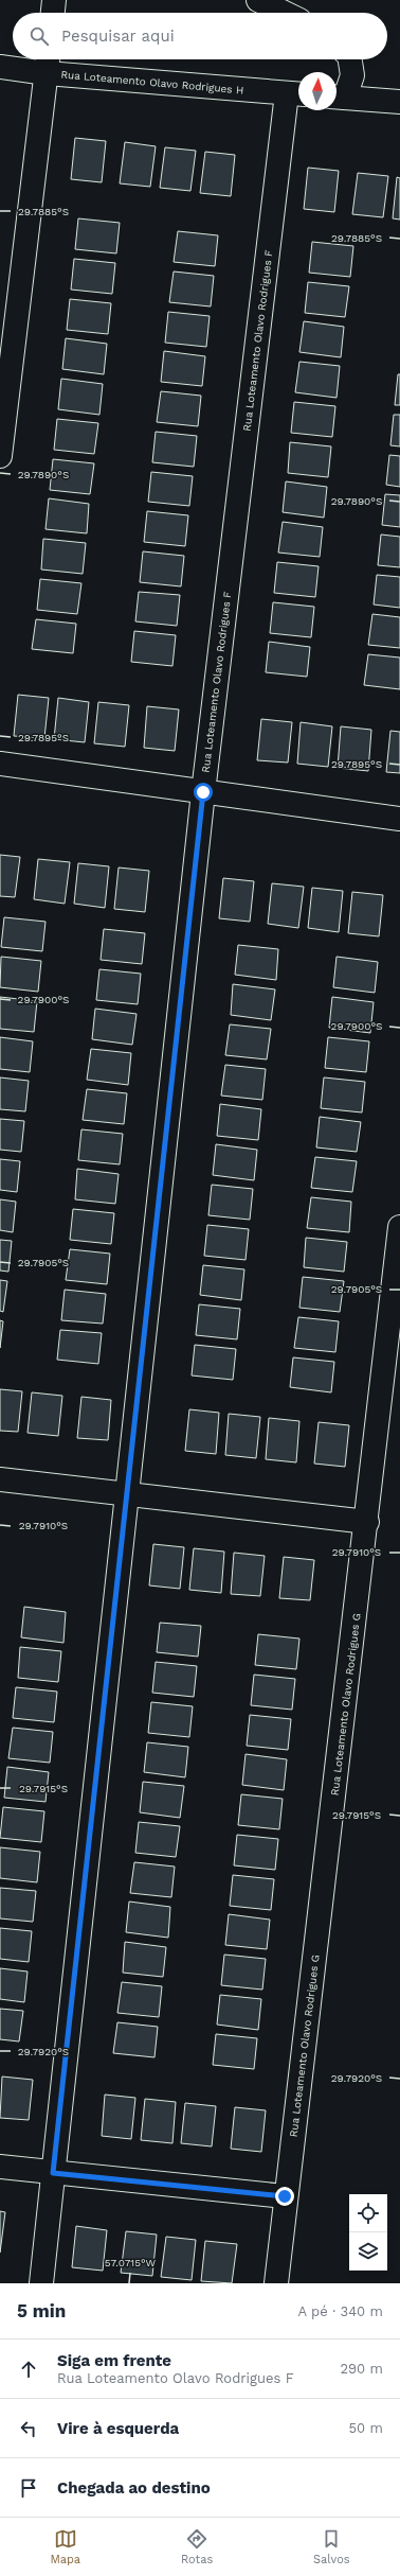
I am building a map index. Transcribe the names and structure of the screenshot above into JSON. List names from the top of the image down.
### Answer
{
  "streets": {
    "street": ["Rua Loteamento Olavo Rodrigues H", "Rua Loteamento Olavo Rodrigues F", "Rua Loteamento Olavo Rodrigues G"]
  },
  "crossings": [
    ["Rua Loteamento Olavo Rodrigues H", "Rua Loteamento Olavo Rodrigues F"]
  ],
  "north": "top",
  "page": {
    "search": "Pesquisar aqui",
    "heading": ["5 min", "A pé · 340 m"],
    "list": [
      ["Siga em frente", "Rua Loteamento Olavo Rodrigues F", "290 m"],
      ["Vire à esquerda", "50 m"],
      "Chegada ao destino"
    ],
    "nav": ["Mapa", "Rotas", "Salvos"]
  },
  "coordinates": [
    "29.7885°S",
    "29.7890°S",
    "29.7895°S",
    "29.7900°S",
    "29.7905°S",
    "29.7910°S",
    "29.7915°S",
    "29.7920°S",
    "57.0715°W"
  ]
}
